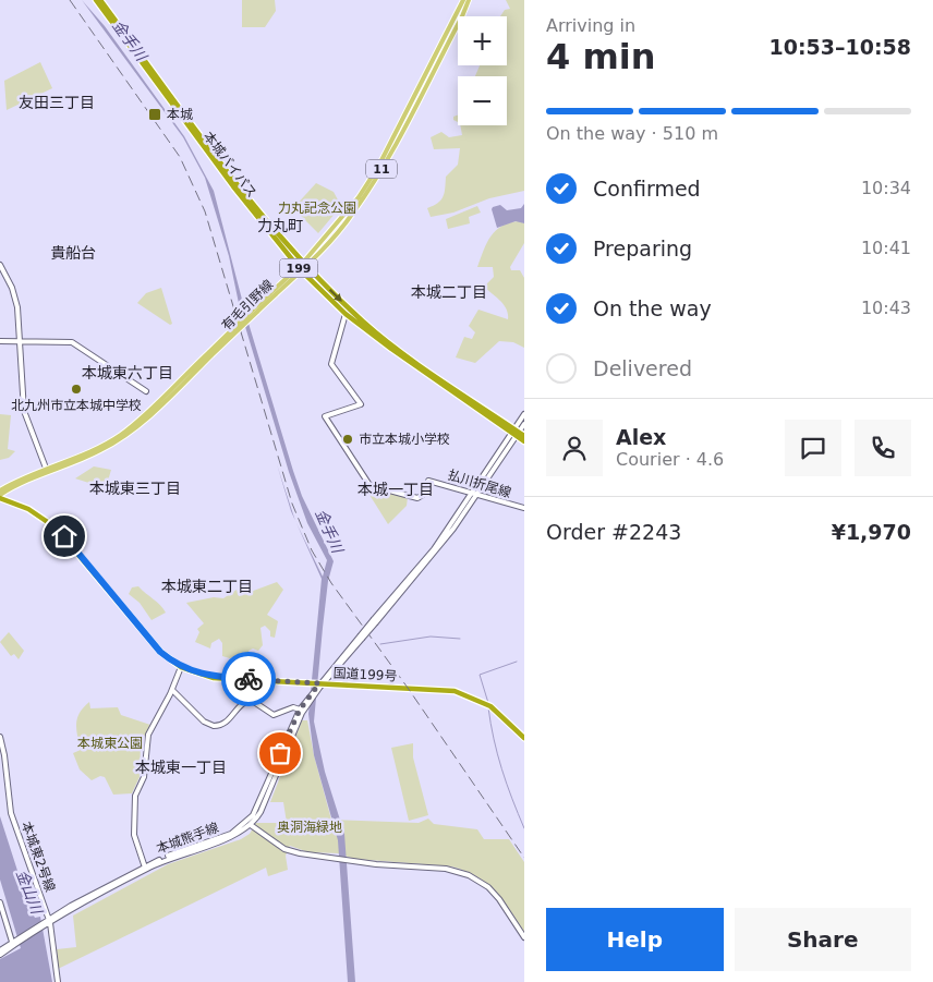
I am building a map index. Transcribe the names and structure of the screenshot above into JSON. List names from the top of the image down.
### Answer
{
  "streets": {
    "highway": ["本城バイパス", "199", "国道199号"],
    "main road": ["11", "有毛引野線"],
    "street": ["払川折尾線", "本城熊手線", "本城東2号線"]
  },
  "crossings": [
    ["本城バイパス", "有毛引野線"],
    ["本城バイパス", "払川折尾線"],
    ["有毛引野線", "国道199号"],
    ["国道199号", "本城熊手線"],
    ["本城熊手線", "本城東2号線"]
  ],
  "districts": [
    "友田三丁目",
    "力丸町",
    "貴船台",
    "本城二丁目",
    "本城東六丁目",
    "本城東三丁目",
    "本城一丁目",
    "本城東二丁目",
    "本城東一丁目"
  ],
  "water": ["金手川", "金山川"],
  "parks": ["力丸記念公園", "本城東公園", "奥洞海緑地"],
  "places": {
    "transit": ["本城"],
    "other": ["北九州市立本城中学校", "市立本城小学校"]
  },
  "page": {
    "heading": ["4 min", "Arriving in", "10:53–10:58"],
    "panel": [
      "Alex",
      "Courier · 4.6",
      "Order #2243",
      "¥1,970"
    ],
    "map_buttons": ["+", "−"],
    "bar": "On the way · 510 m",
    "list": [
      ["Confirmed", "10:34"],
      ["Preparing", "10:41"],
      ["On the way", "10:43"],
      "Delivered"
    ],
    "buttons": ["Help", "Share"]
  }
}
